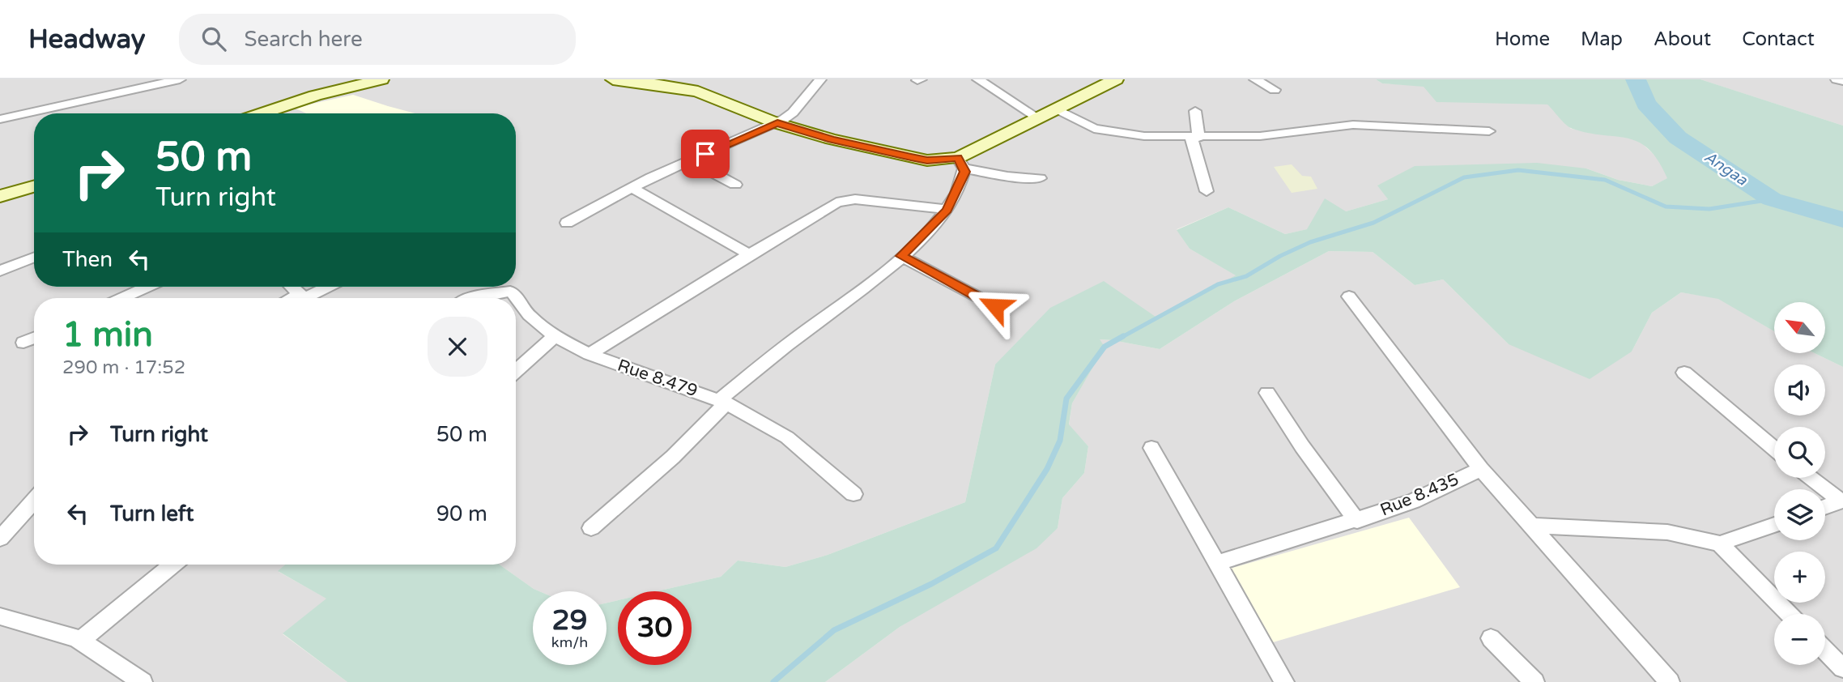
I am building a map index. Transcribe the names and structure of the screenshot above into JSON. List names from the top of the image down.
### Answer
{
  "streets": {
    "street": ["Rue 8.479", "Rue 8.435"]
  },
  "water": ["Angaa"],
  "north": "top left",
  "page": {
    "header": "Headway",
    "search": "Search here",
    "nav": [
      "Home",
      "Map",
      "About",
      "Contact"
    ],
    "turn": ["50 m", "Turn right"],
    "then": "Then",
    "heading": ["1 min", "290 m · 17:52"],
    "map_buttons": ["+", "−"],
    "list": [
      {
        "name": "Turn right",
        "value": "50 m"
      },
      {
        "name": "Turn left",
        "value": "90 m"
      }
    ],
    "speed": "29 km/h",
    "limit": "30"
  }
}
